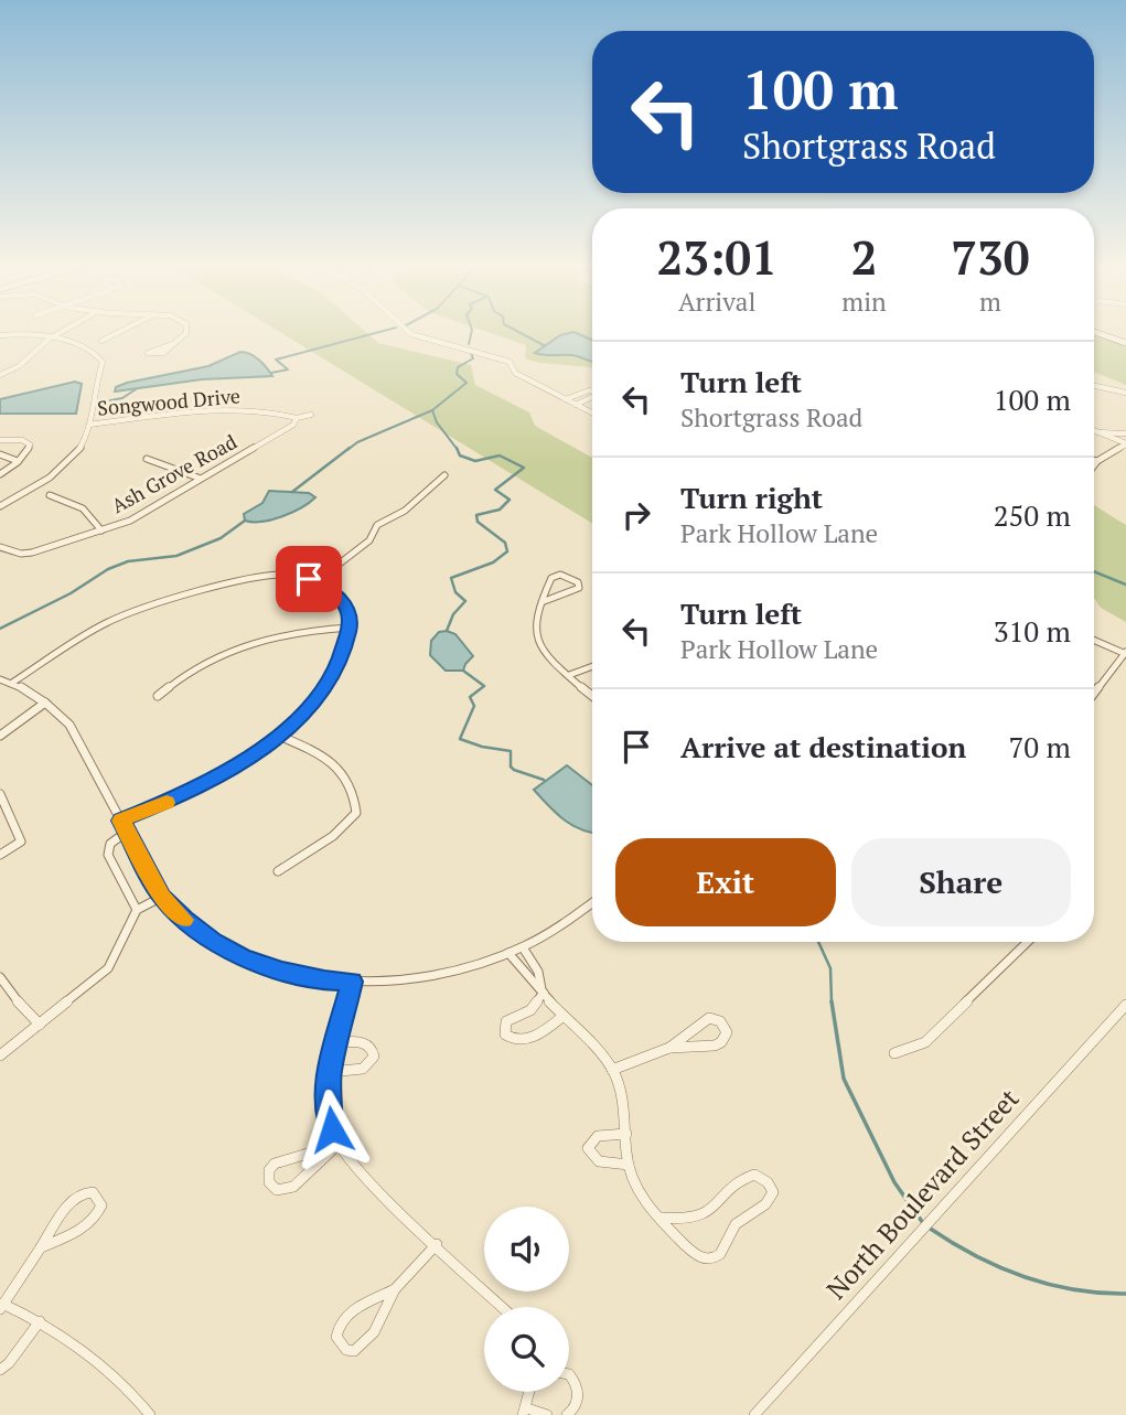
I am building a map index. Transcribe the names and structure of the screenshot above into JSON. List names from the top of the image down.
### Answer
{
  "streets": {
    "street": ["Songwood Drive", "Ash Grove Road", "North Boulevard Street"]
  },
  "crossings": [
    ["Songwood Drive", "Ash Grove Road"]
  ],
  "page": {
    "turn": ["100 m", "Shortgrass Road"],
    "eta": [
      "23:01",
      "Arrival",
      "2",
      "min",
      "730",
      "m"
    ],
    "list": [
      {
        "name": "Turn left",
        "note": "Shortgrass Road",
        "value": "100 m"
      },
      {
        "name": "Turn right",
        "note": "Park Hollow Lane",
        "value": "250 m"
      },
      {
        "name": "Turn left",
        "note": "Park Hollow Lane",
        "value": "310 m"
      },
      {
        "name": "Arrive at destination",
        "value": "70 m"
      }
    ],
    "buttons": ["Exit", "Share"]
  }
}
